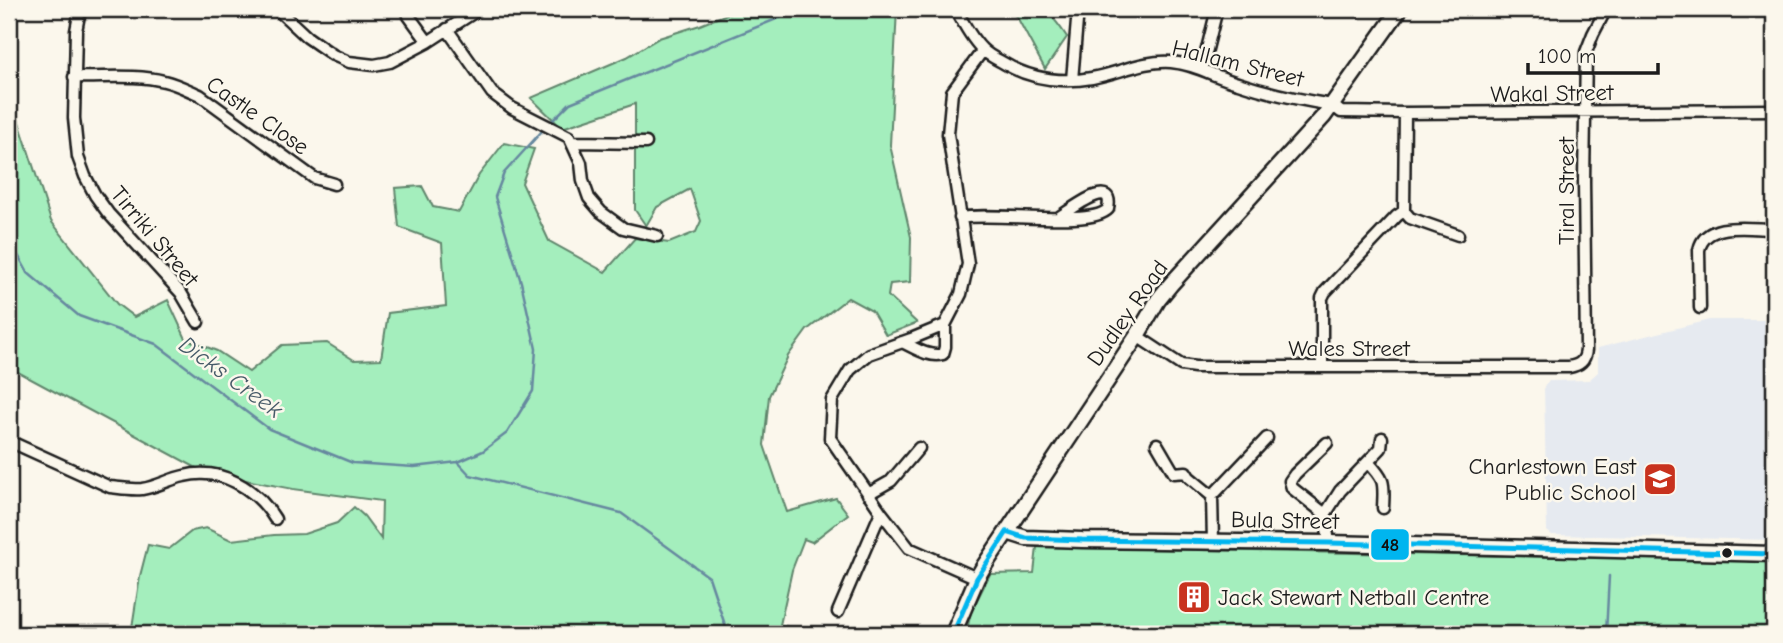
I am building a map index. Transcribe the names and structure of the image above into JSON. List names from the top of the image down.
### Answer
{
  "streets": {
    "main road": ["Dudley Road", "Bula Street"],
    "street": [
      "Hallam Street",
      "Wakal Street",
      "Castle Close",
      "Tiral Street",
      "Tirriki Street",
      "Wales Street"
    ]
  },
  "crossings": [
    ["Hallam Street", "Wakal Street"],
    ["Hallam Street", "Dudley Road"],
    ["Wakal Street", "Tiral Street"],
    ["Wakal Street", "Dudley Road"],
    ["Castle Close", "Tirriki Street"],
    ["Tiral Street", "Wales Street"],
    ["Dudley Road", "Wales Street"],
    ["Dudley Road", "Bula Street"]
  ],
  "water": ["Dicks Creek"],
  "places": {
    "school or university": ["Charlestown East Public School"],
    "building": ["Jack Stewart Netball Centre"]
  },
  "lines": ["transit line 48"],
  "scale_bar": "100 m"
}
